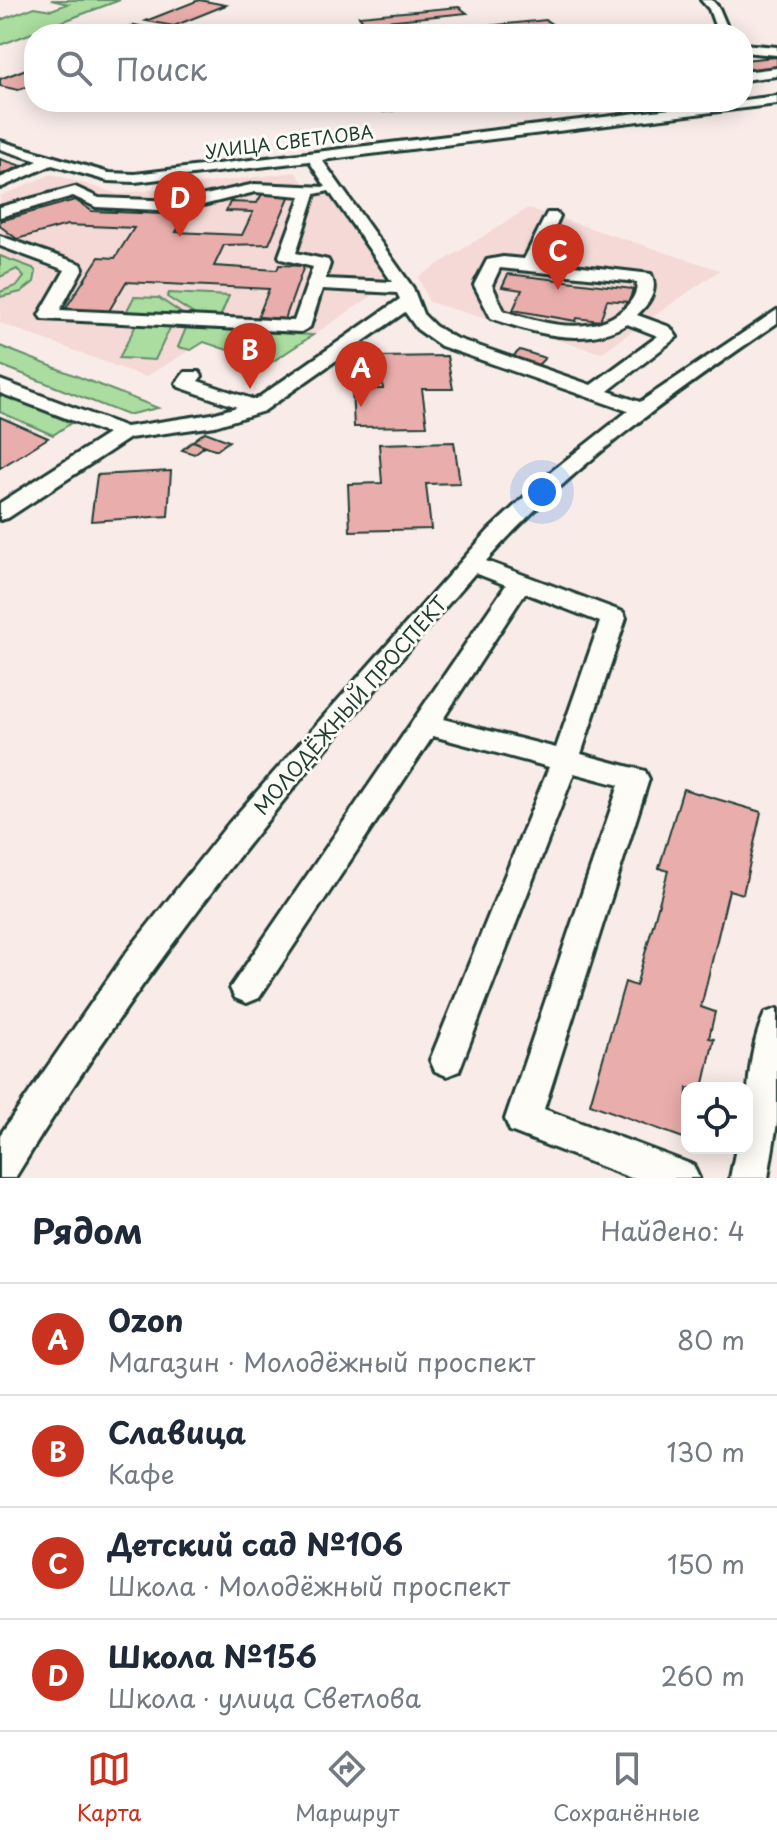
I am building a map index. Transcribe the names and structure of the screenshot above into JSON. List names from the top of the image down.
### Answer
{
  "streets": {
    "street": ["УЛИЦА СВЕТЛОВА", "МОЛОДЁЖНЫЙ ПРОСПЕКТ"]
  },
  "page": {
    "search": "Поиск",
    "pins": [
      "D",
      "C",
      "B",
      "A"
    ],
    "heading": ["Рядом", "Найдено: 4"],
    "list": [
      {
        "mark": "A",
        "name": "Ozon",
        "note": "Магазин · Молодёжный проспект",
        "value": "80 m"
      },
      {
        "mark": "B",
        "name": "Славица",
        "note": "Кафе",
        "value": "130 m"
      },
      {
        "mark": "C",
        "name": "Детский сад №106",
        "note": "Школа · Молодёжный проспект",
        "value": "150 m"
      },
      {
        "mark": "D",
        "name": "Школа №156",
        "note": "Школа · улица Светлова",
        "value": "260 m"
      }
    ],
    "nav": ["Карта", "Маршрут", "Сохранённые"]
  }
}
